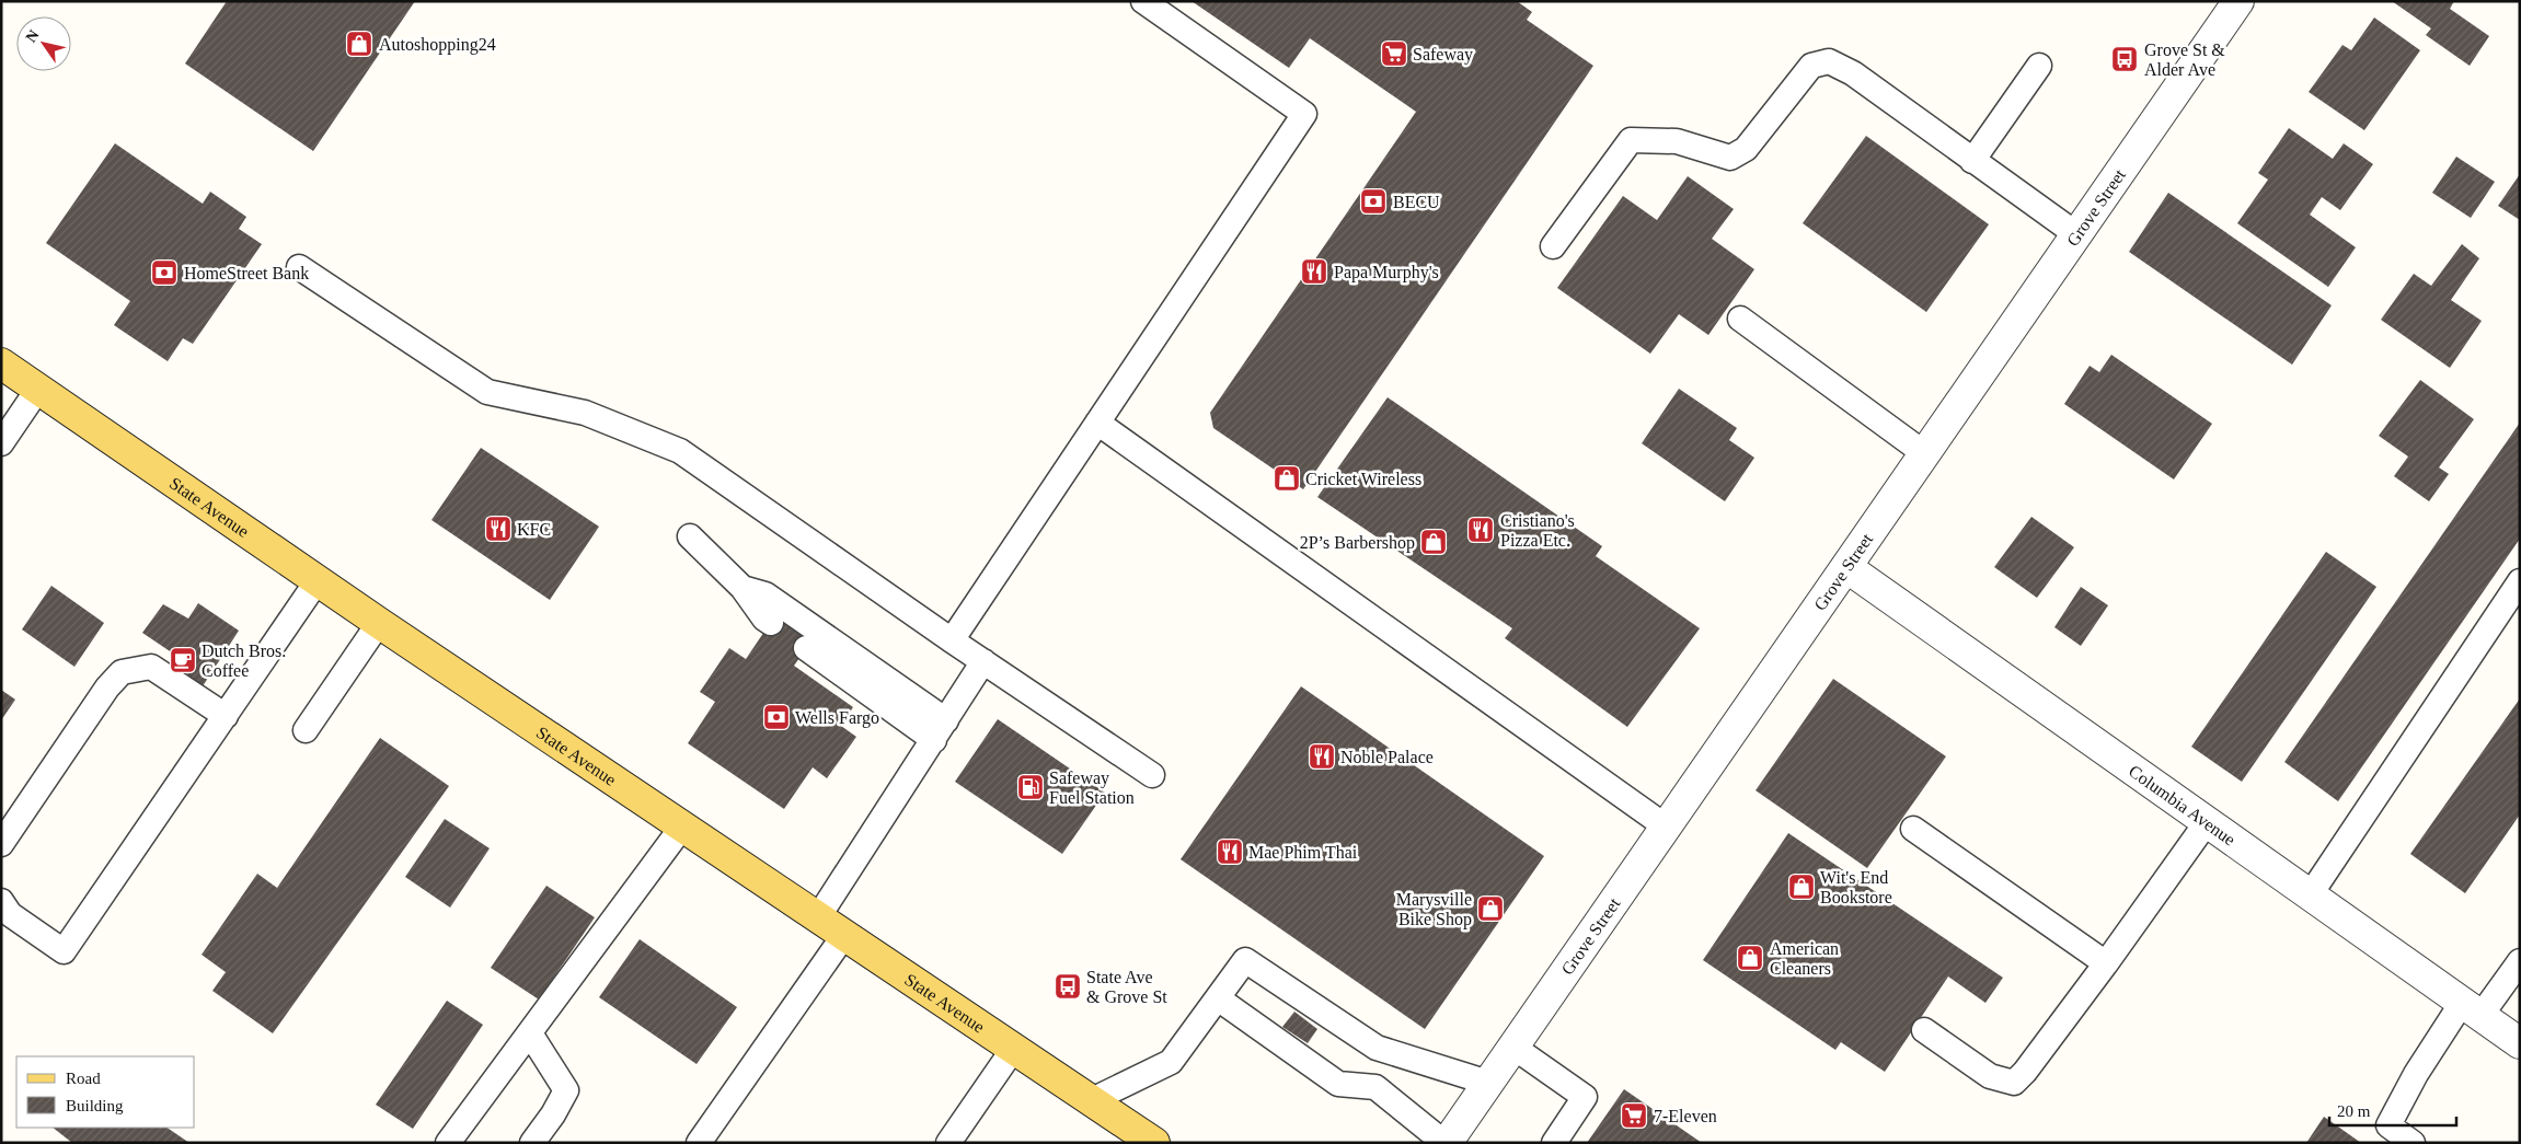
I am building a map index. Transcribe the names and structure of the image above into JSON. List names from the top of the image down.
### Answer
{
  "streets": {
    "main road": ["State Avenue"],
    "street": ["Grove Street", "Columbia Avenue"]
  },
  "crossings": [
    ["Grove Street", "Columbia Avenue"]
  ],
  "places": {
    "shop": [
      "Autoshopping24",
      "Cricket Wireless",
      "2P’s Barbershop",
      "Wit's End Bookstore",
      "Marysville Bike Shop",
      "American Cleaners"
    ],
    "supermarket": ["Safeway", "7-Eleven"],
    "bus stop": ["Grove St & Alder Ave", "State Ave & Grove St"],
    "bank": ["BECU", "HomeStreet Bank", "Wells Fargo"],
    "restaurant": [
      "Papa Murphy's",
      "KFC",
      "Cristiano's Pizza Etc.",
      "Noble Palace",
      "Mae Phim Thai"
    ],
    "cafe": ["Dutch Bros. Coffee"],
    "fuel station": ["Safeway Fuel Station"]
  },
  "legend": ["Road", "Building"],
  "scale_bar": "20 m",
  "north": "top left"
}
